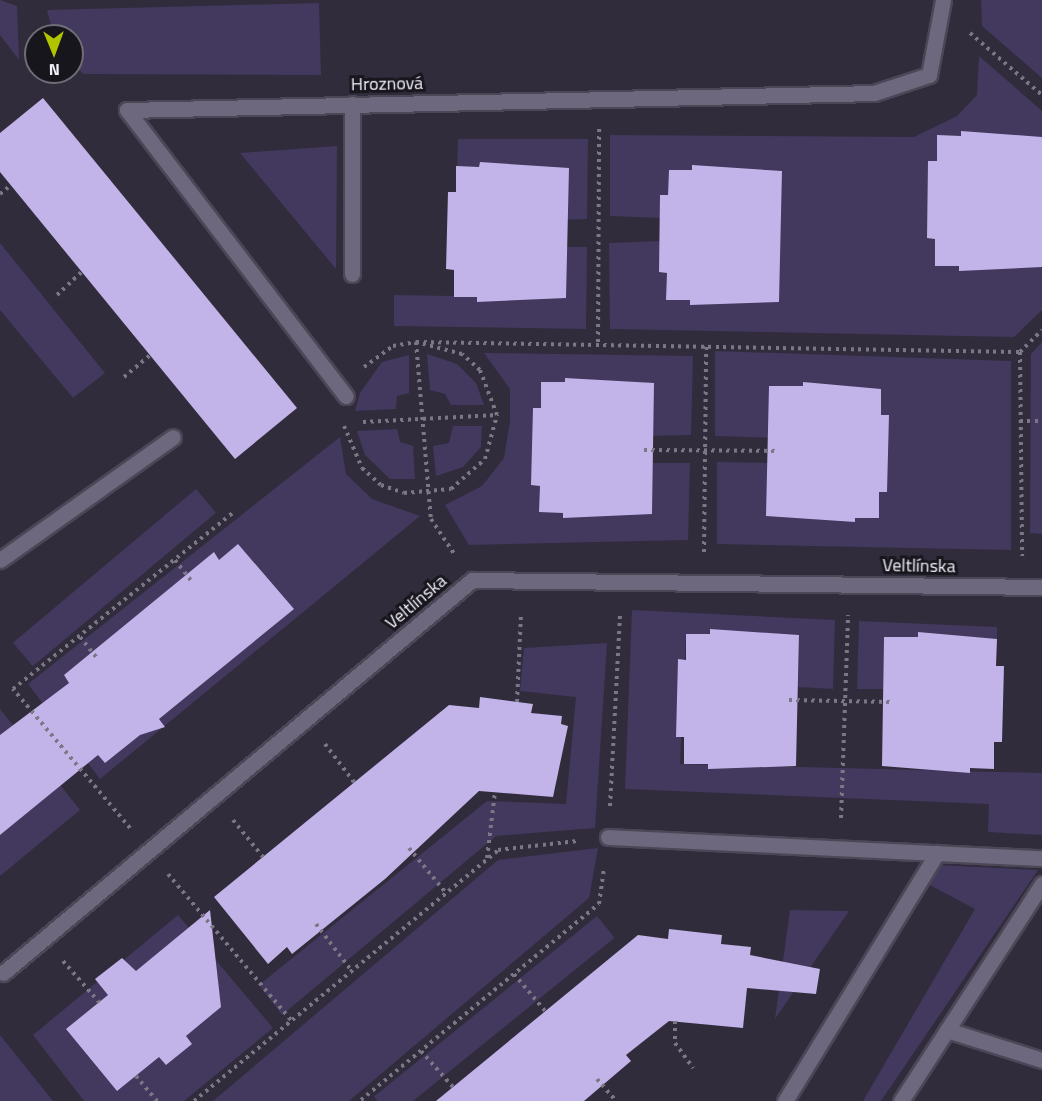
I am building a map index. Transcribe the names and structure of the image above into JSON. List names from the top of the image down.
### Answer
{
  "streets": {
    "street": ["Hroznová", "Veltlínska"]
  },
  "north": "bottom"
}
